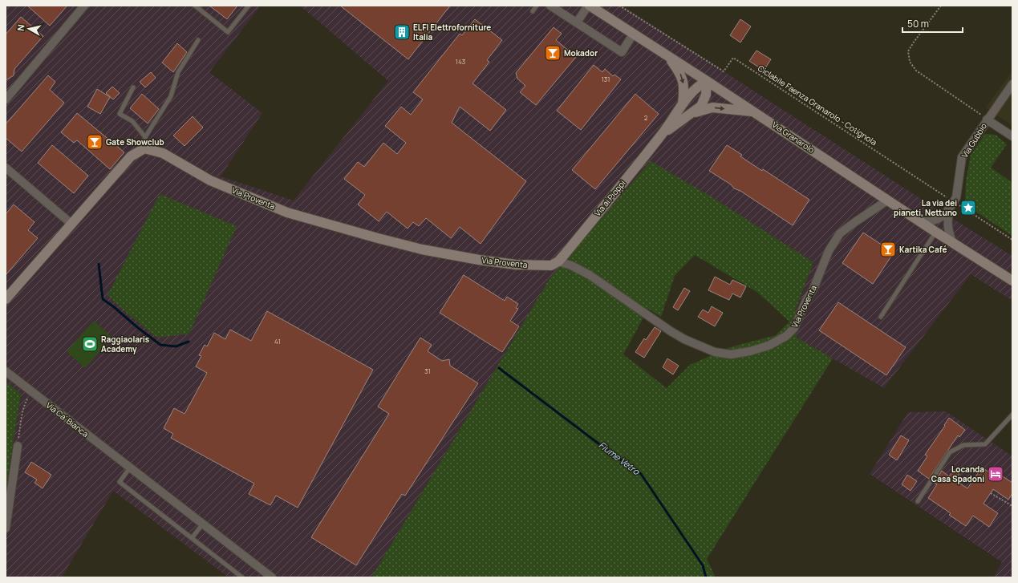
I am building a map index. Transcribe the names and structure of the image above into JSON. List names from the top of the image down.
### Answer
{
  "streets": {
    "street": [
      "Via Granarolo",
      "Via Gubbio",
      "Via Proventa",
      "Via ai Pioppi",
      "Via Ca' Bianca"
    ],
    "path": ["Ciclabile Faenza Granarolo - Cotignola"]
  },
  "crossings": [
    ["Ciclabile Faenza Granarolo - Cotignola", "Via Gubbio"],
    ["Via Granarolo", "Via Gubbio"],
    ["Via Granarolo", "Via Proventa"],
    ["Via Granarolo", "Via ai Pioppi"],
    ["Via Proventa", "Via ai Pioppi"]
  ],
  "water": ["Fiume Vetro"],
  "places": {
    "building": ["ELFI Elettroforniture Italia"],
    "bar": ["Mokador", "Gate Showclub", "Kartika Café"],
    "place": ["La via dei pianeti, Nettuno"],
    "sports": ["Raggiaolaris Academy"],
    "hotel": ["Locanda Casa Spadoni"]
  },
  "house_numbers": [
    "143",
    "131",
    "2",
    "41",
    "31"
  ],
  "scale_bar": "50 m",
  "north": "left"
}
